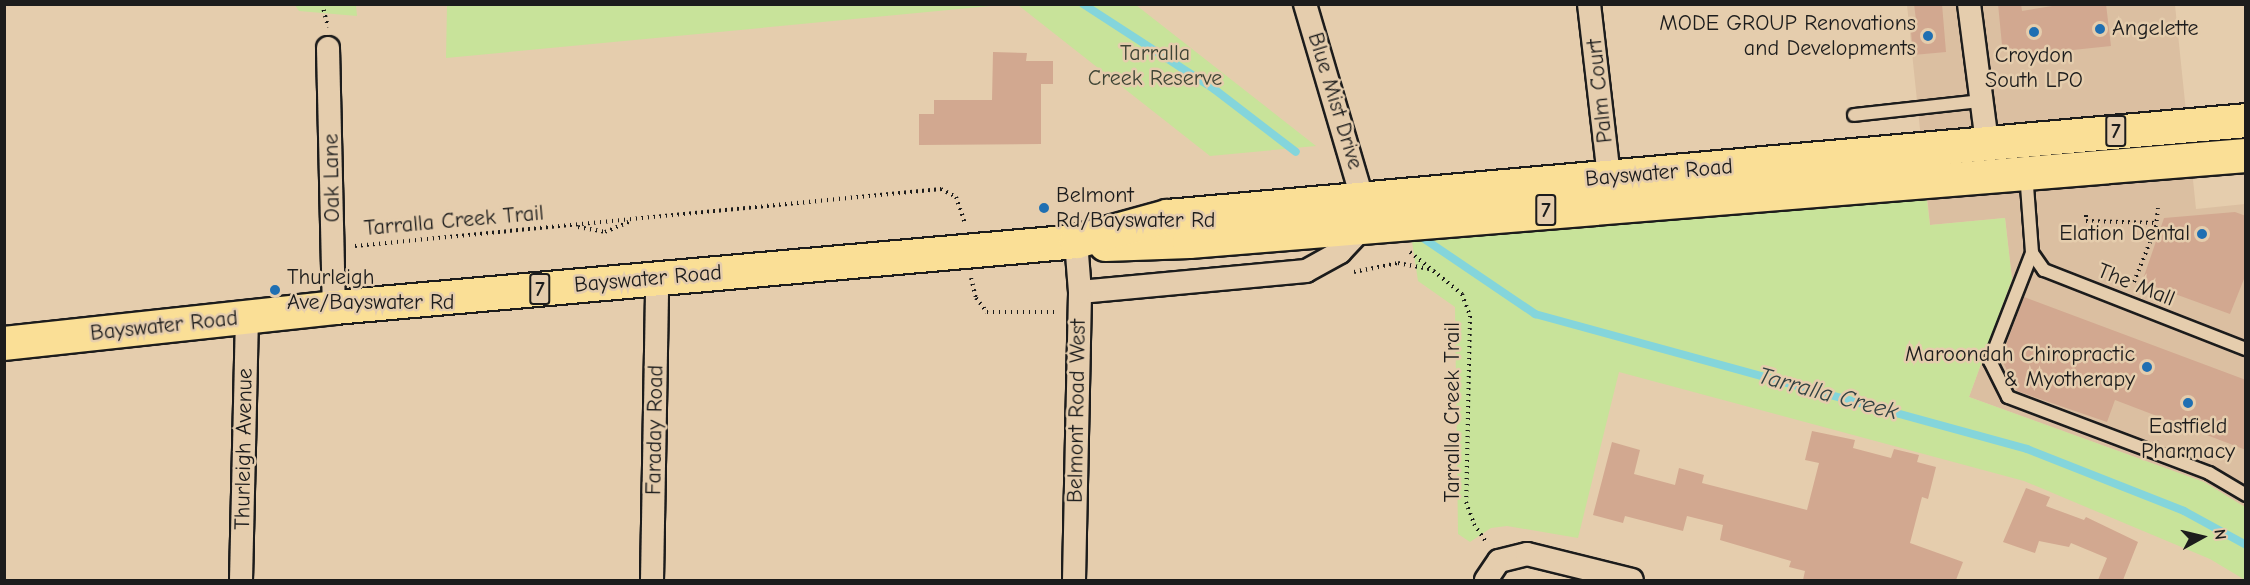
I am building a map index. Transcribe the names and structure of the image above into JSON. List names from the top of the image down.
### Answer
{
  "streets": {
    "main road": ["7", "Bayswater Road"],
    "street": [
      "Palm Court",
      "Blue Mist Drive",
      "Oak Lane",
      "Belmont Road West",
      "Faraday Road",
      "Thurleigh Avenue"
    ],
    "lane": ["The Mall"],
    "path": ["Tarralla Creek Trail"]
  },
  "crossings": [
    ["Palm Court", "Bayswater Road"],
    ["Blue Mist Drive", "Bayswater Road"],
    ["Bayswater Road", "Oak Lane"],
    ["Bayswater Road", "Belmont Road West"],
    ["Bayswater Road", "Faraday Road"],
    ["Bayswater Road", "Thurleigh Avenue"],
    ["Oak Lane", "Tarralla Creek Trail"]
  ],
  "water": ["Tarralla Creek"],
  "parks": ["Tarralla Creek Reserve"],
  "places": [
    "Angelette",
    "Croydon South LPO",
    "MODE GROUP Renovations and Developments",
    "Belmont Rd/Bayswater Rd",
    "Elation Dental",
    "Thurleigh Ave/Bayswater Rd",
    "Maroondah Chiropractic & Myotherapy",
    "Eastfield Pharmacy"
  ],
  "north": "right"
}
